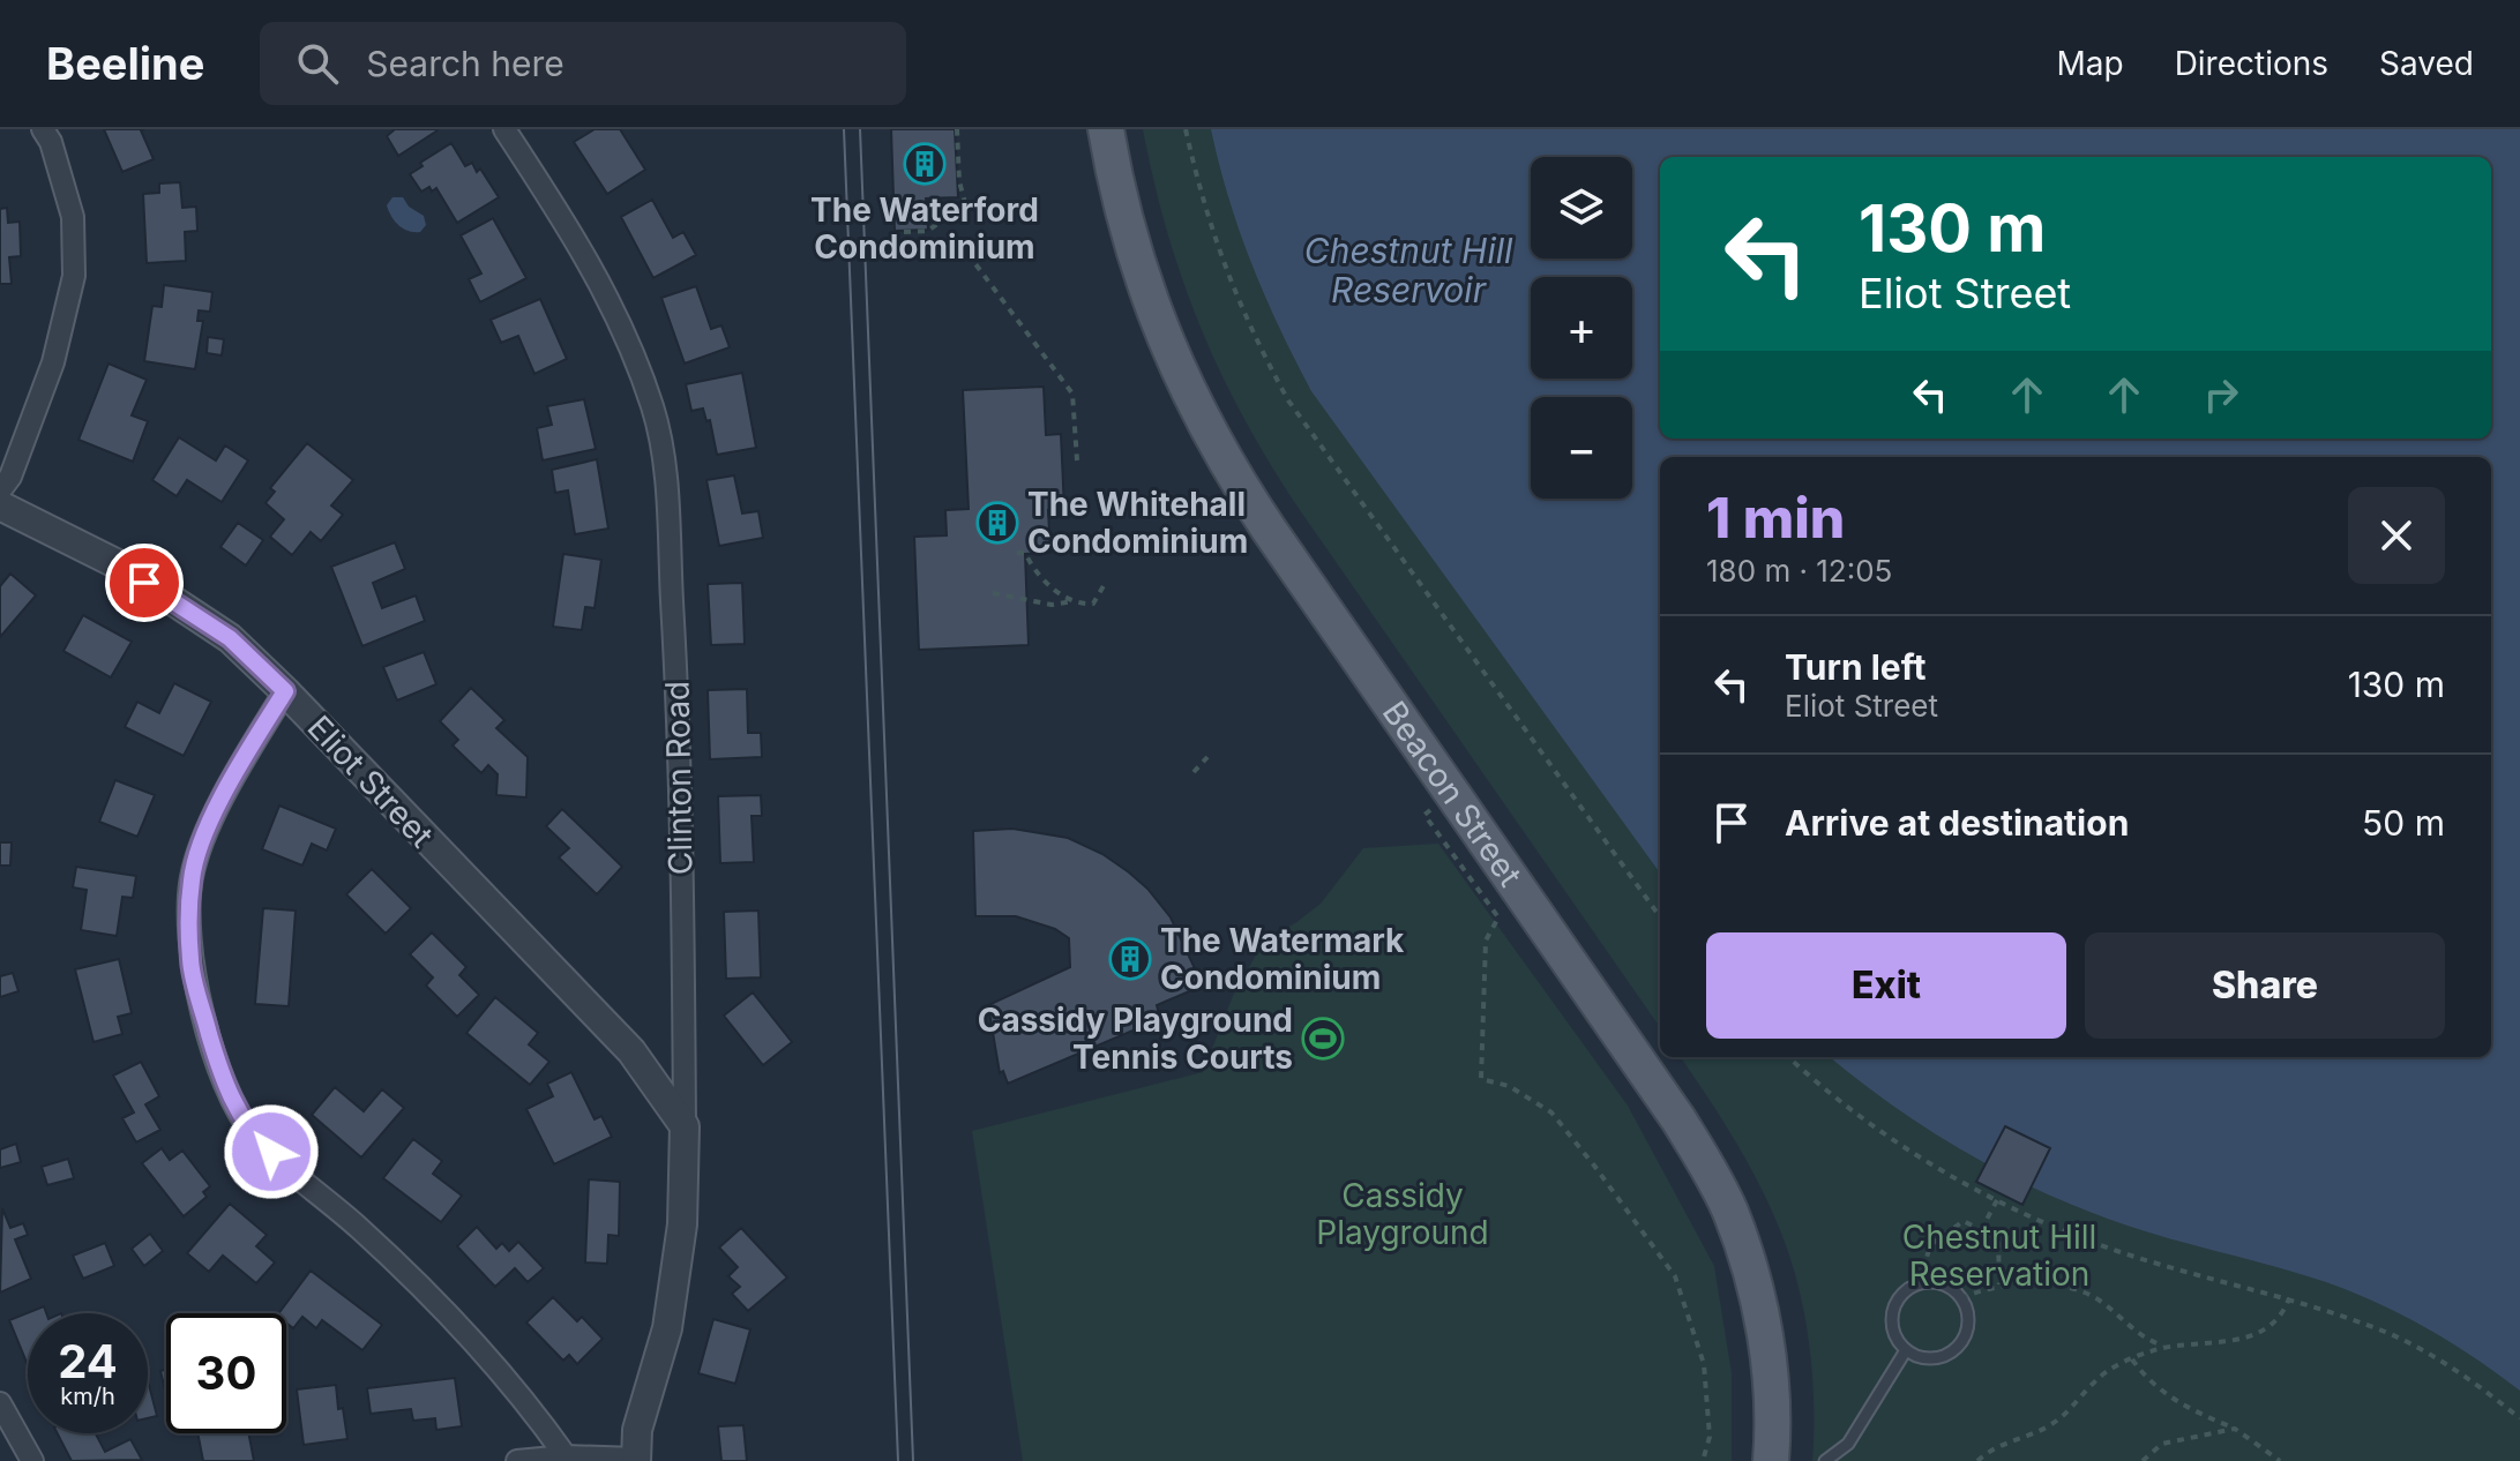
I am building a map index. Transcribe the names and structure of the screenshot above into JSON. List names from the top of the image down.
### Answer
{
  "streets": {
    "main road": ["Beacon Street"],
    "street": ["Clinton Road", "Eliot Street"]
  },
  "crossings": [
    ["Clinton Road", "Eliot Street"]
  ],
  "water": ["Chestnut Hill Reservoir"],
  "parks": ["Cassidy Playground", "Chestnut Hill Reservation"],
  "places": {
    "building": ["The Waterford Condominium", "The Whitehall Condominium", "The Watermark Condominium"],
    "sports": ["Cassidy Playground Tennis Courts"]
  },
  "page": {
    "header": "Beeline",
    "search": "Search here",
    "nav": ["Map", "Directions", "Saved"],
    "map_buttons": ["+", "−"],
    "turn": ["130 m", "Eliot Street"],
    "heading": ["1 min", "180 m · 12:05"],
    "list": [
      {
        "name": "Turn left",
        "note": "Eliot Street",
        "value": "130 m"
      },
      {
        "name": "Arrive at destination",
        "value": "50 m"
      }
    ],
    "buttons": ["Exit", "Share"],
    "speed": "24 km/h",
    "limit": "30"
  }
}
